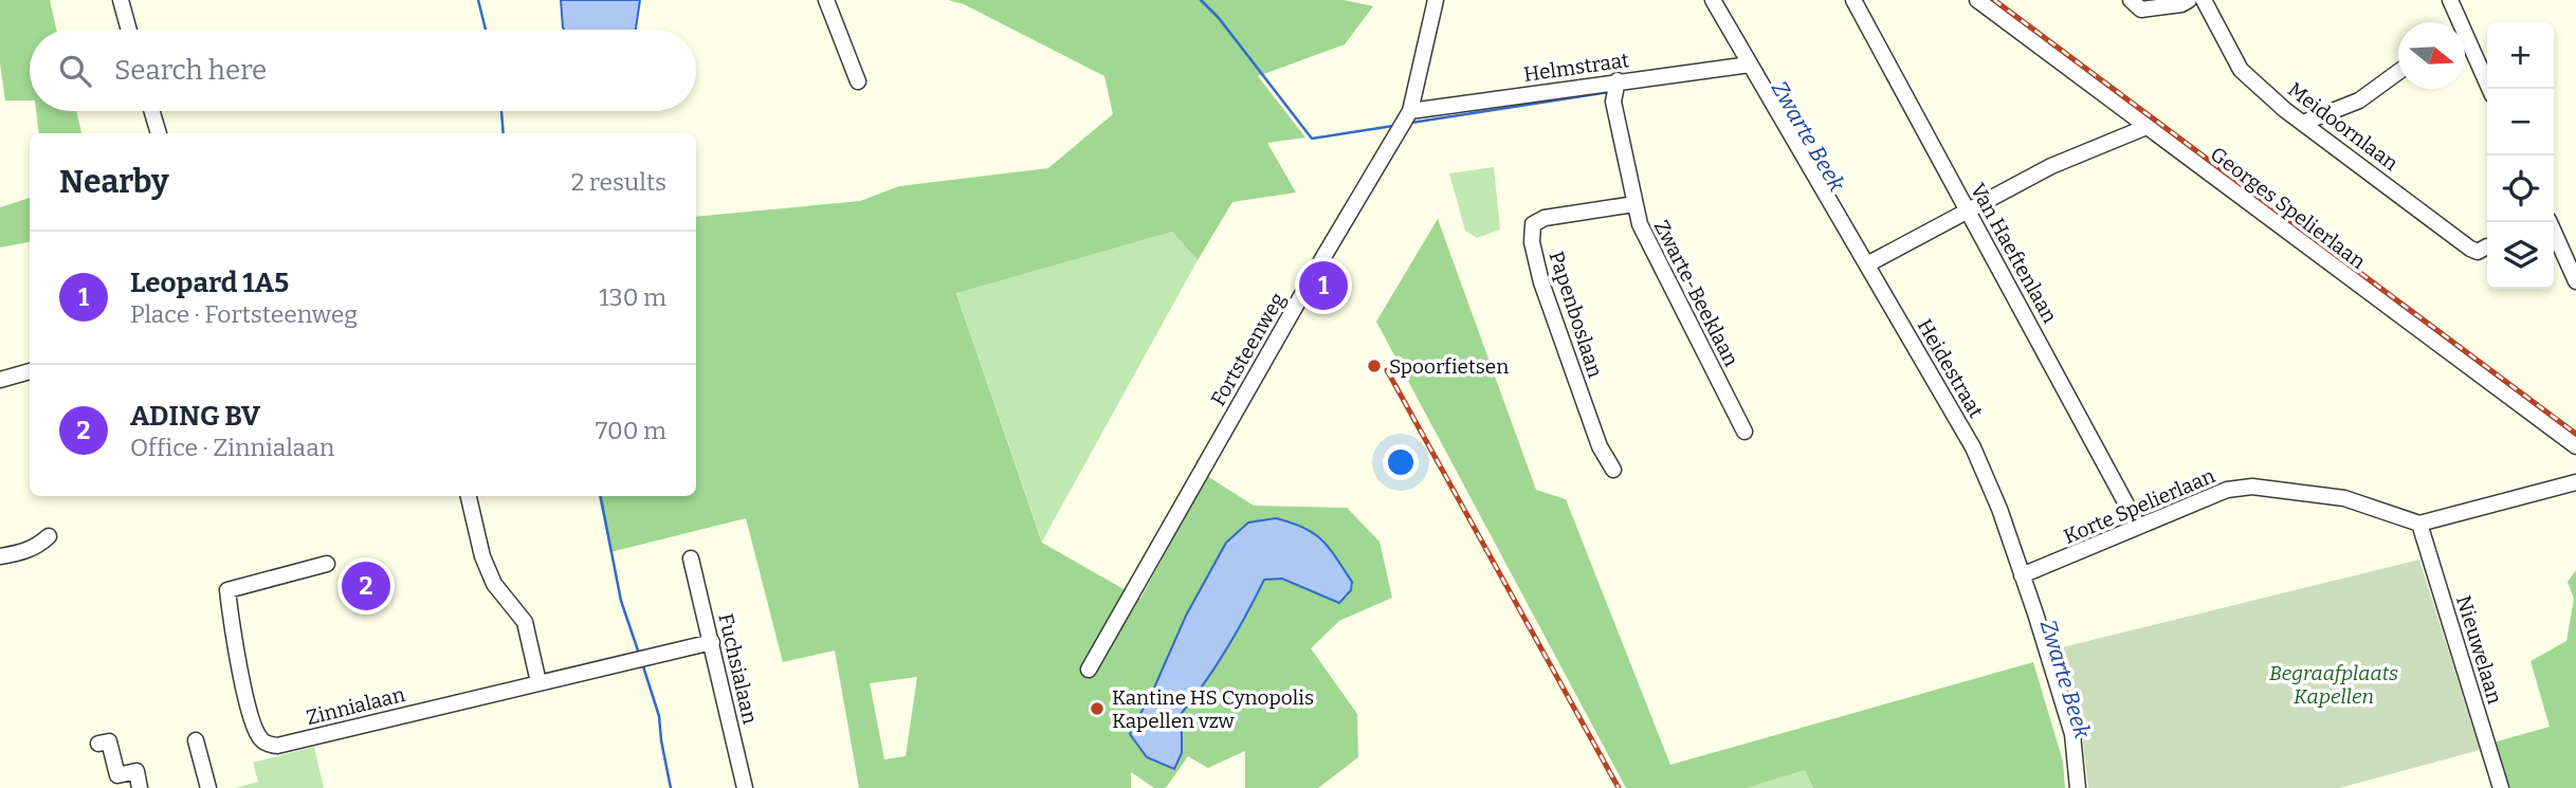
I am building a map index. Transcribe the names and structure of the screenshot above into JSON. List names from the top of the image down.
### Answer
{
  "streets": {
    "street": [
      "Helmstraat",
      "Meidoornlaan",
      "Georges Spelierlaan",
      "Van Haeftenlaan",
      "Zwarte-Beeklaan",
      "Papenboslaan",
      "Fortsteenweg",
      "Heidestraat",
      "Korte Spelierlaan",
      "Nieuwelaan",
      "Fuchsialaan",
      "Zinnialaan"
    ]
  },
  "crossings": [
    ["Helmstraat", "Zwarte-Beeklaan"],
    ["Helmstraat", "Fortsteenweg"],
    ["Helmstraat", "Heidestraat"],
    ["Van Haeftenlaan", "Korte Spelierlaan"],
    ["Zwarte-Beeklaan", "Papenboslaan"],
    ["Heidestraat", "Korte Spelierlaan"],
    ["Korte Spelierlaan", "Nieuwelaan"],
    ["Fuchsialaan", "Zinnialaan"]
  ],
  "water": ["Zwarte Beek"],
  "parks": ["Begraafplaats Kapellen"],
  "places": ["Spoorfietsen", "Kantine HS Cynopolis Kapellen vzw"],
  "north": "right",
  "page": {
    "map_buttons": ["+", "−"],
    "search": "Search here",
    "heading": ["Nearby", "2 results"],
    "list": [
      {
        "mark": "1",
        "name": "Leopard 1A5",
        "note": "Place · Fortsteenweg",
        "value": "130 m"
      },
      {
        "mark": "2",
        "name": "ADING BV",
        "note": "Office · Zinnialaan",
        "value": "700 m"
      }
    ],
    "pins": ["1", "2"]
  }
}
